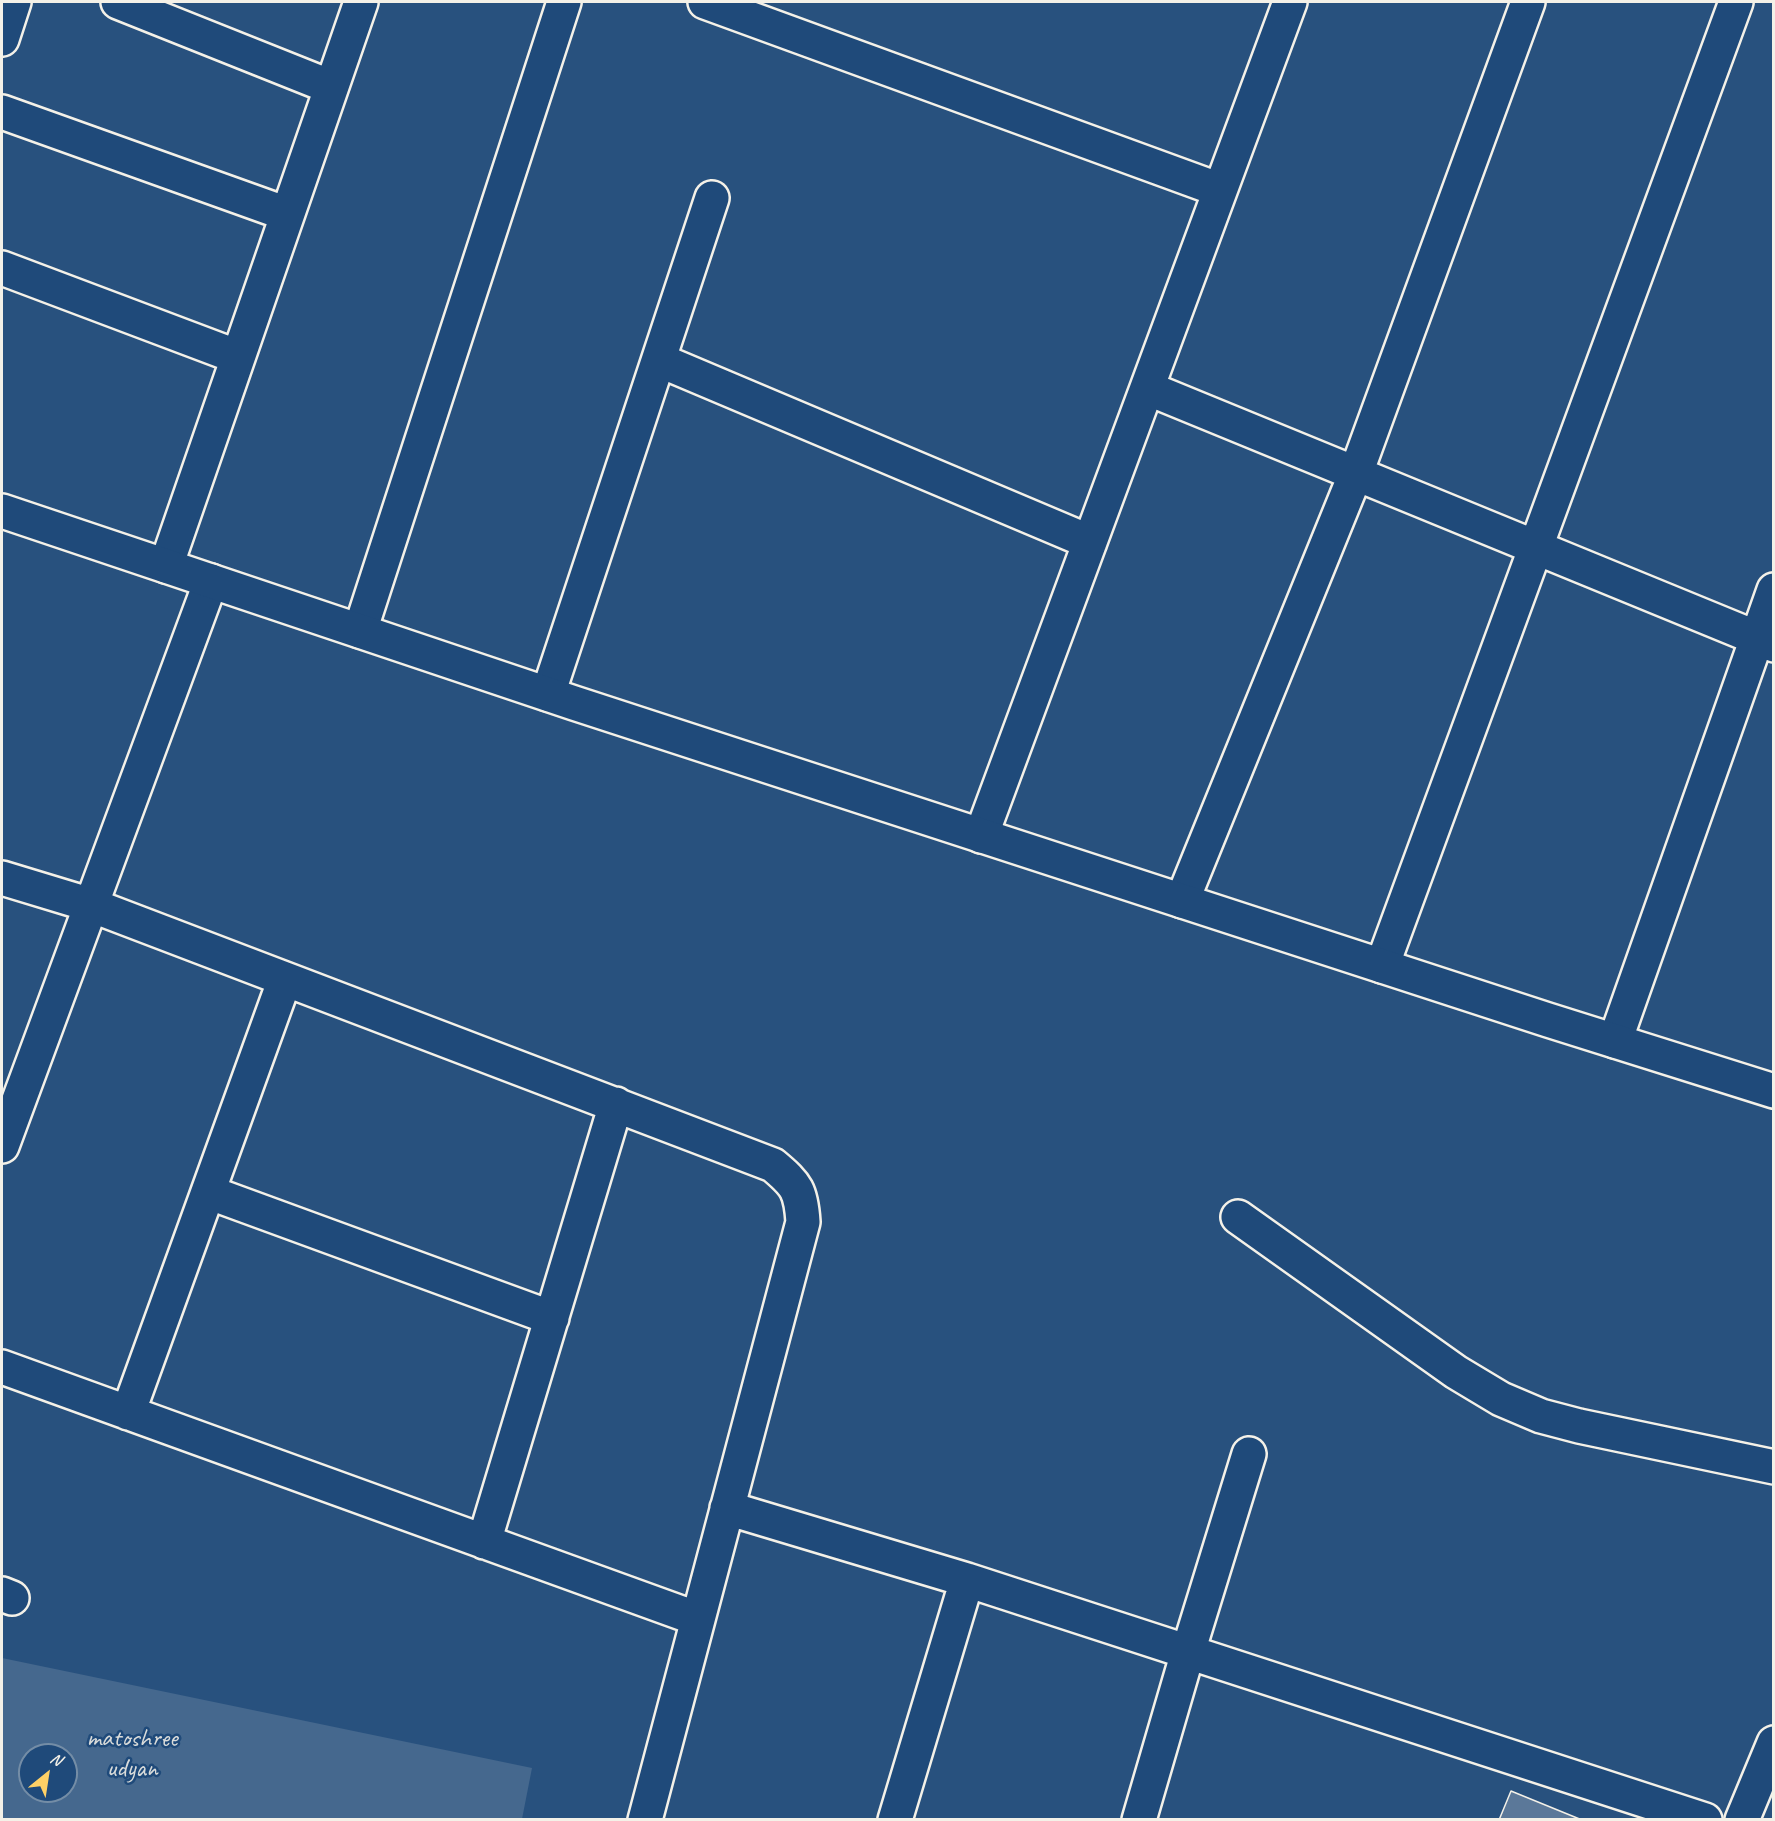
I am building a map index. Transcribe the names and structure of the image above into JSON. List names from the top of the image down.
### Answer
{
  "parks": ["matoshree udyan"],
  "north": "top right"
}
